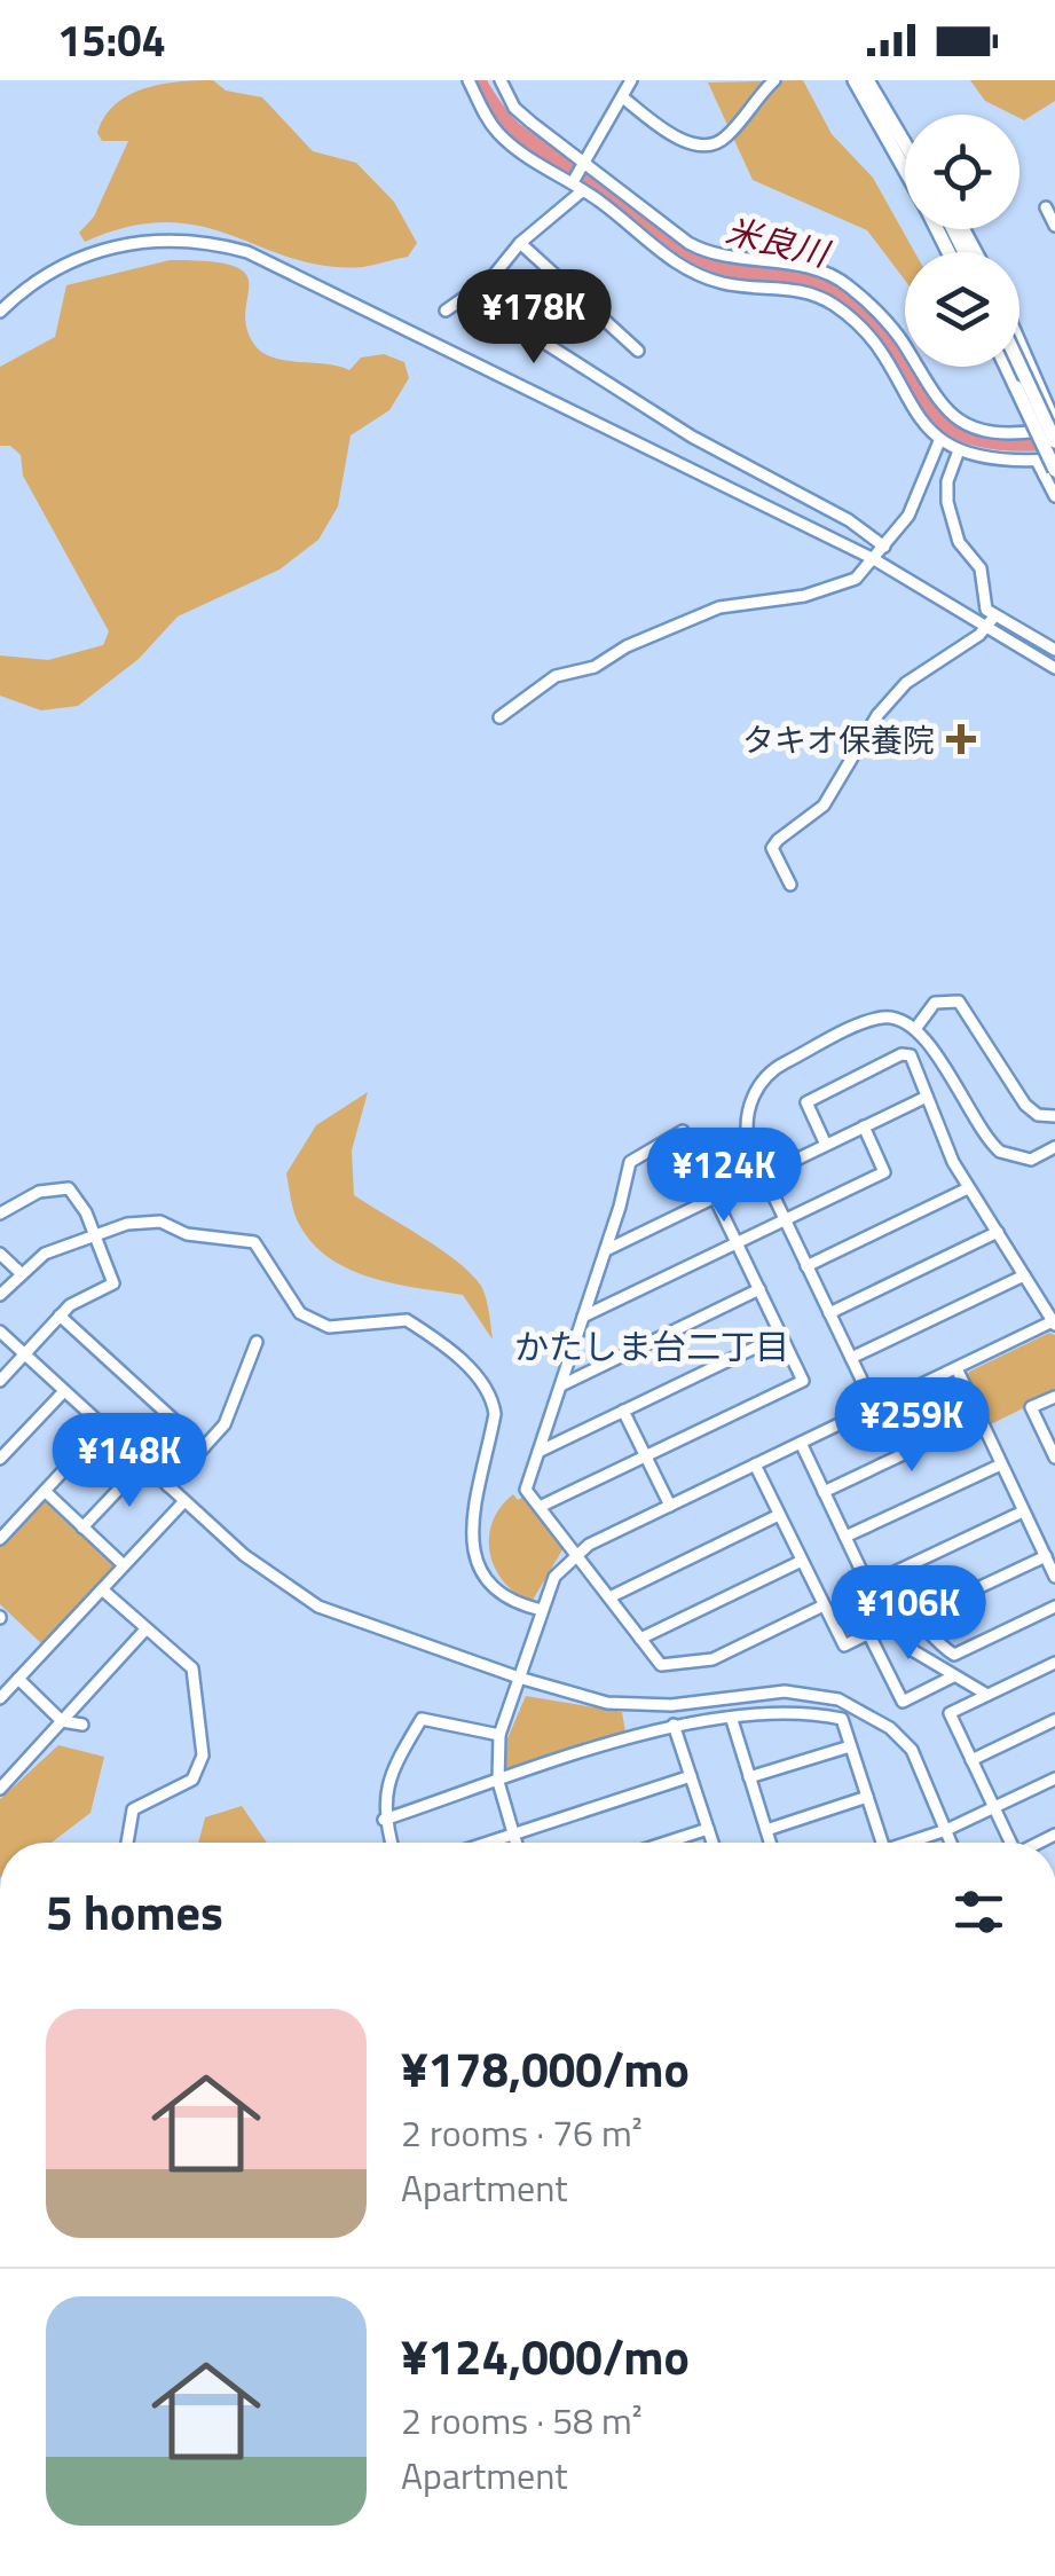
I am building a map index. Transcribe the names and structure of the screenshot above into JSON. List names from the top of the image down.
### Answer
{
  "districts": ["かたしま台二丁目"],
  "water": ["米良川"],
  "places": {
    "health": ["タキオ保養院"]
  },
  "page": {
    "status": "15:04",
    "price": [
      "¥178K",
      "¥124K",
      "¥259K",
      "¥148K",
      "¥106K"
    ],
    "heading": "5 homes",
    "list": [
      {
        "name": "¥178,000/mo",
        "note": "2 rooms · 76 m² · Apartment"
      },
      {
        "name": "¥124,000/mo",
        "note": "2 rooms · 58 m² · Apartment"
      }
    ]
  }
}
